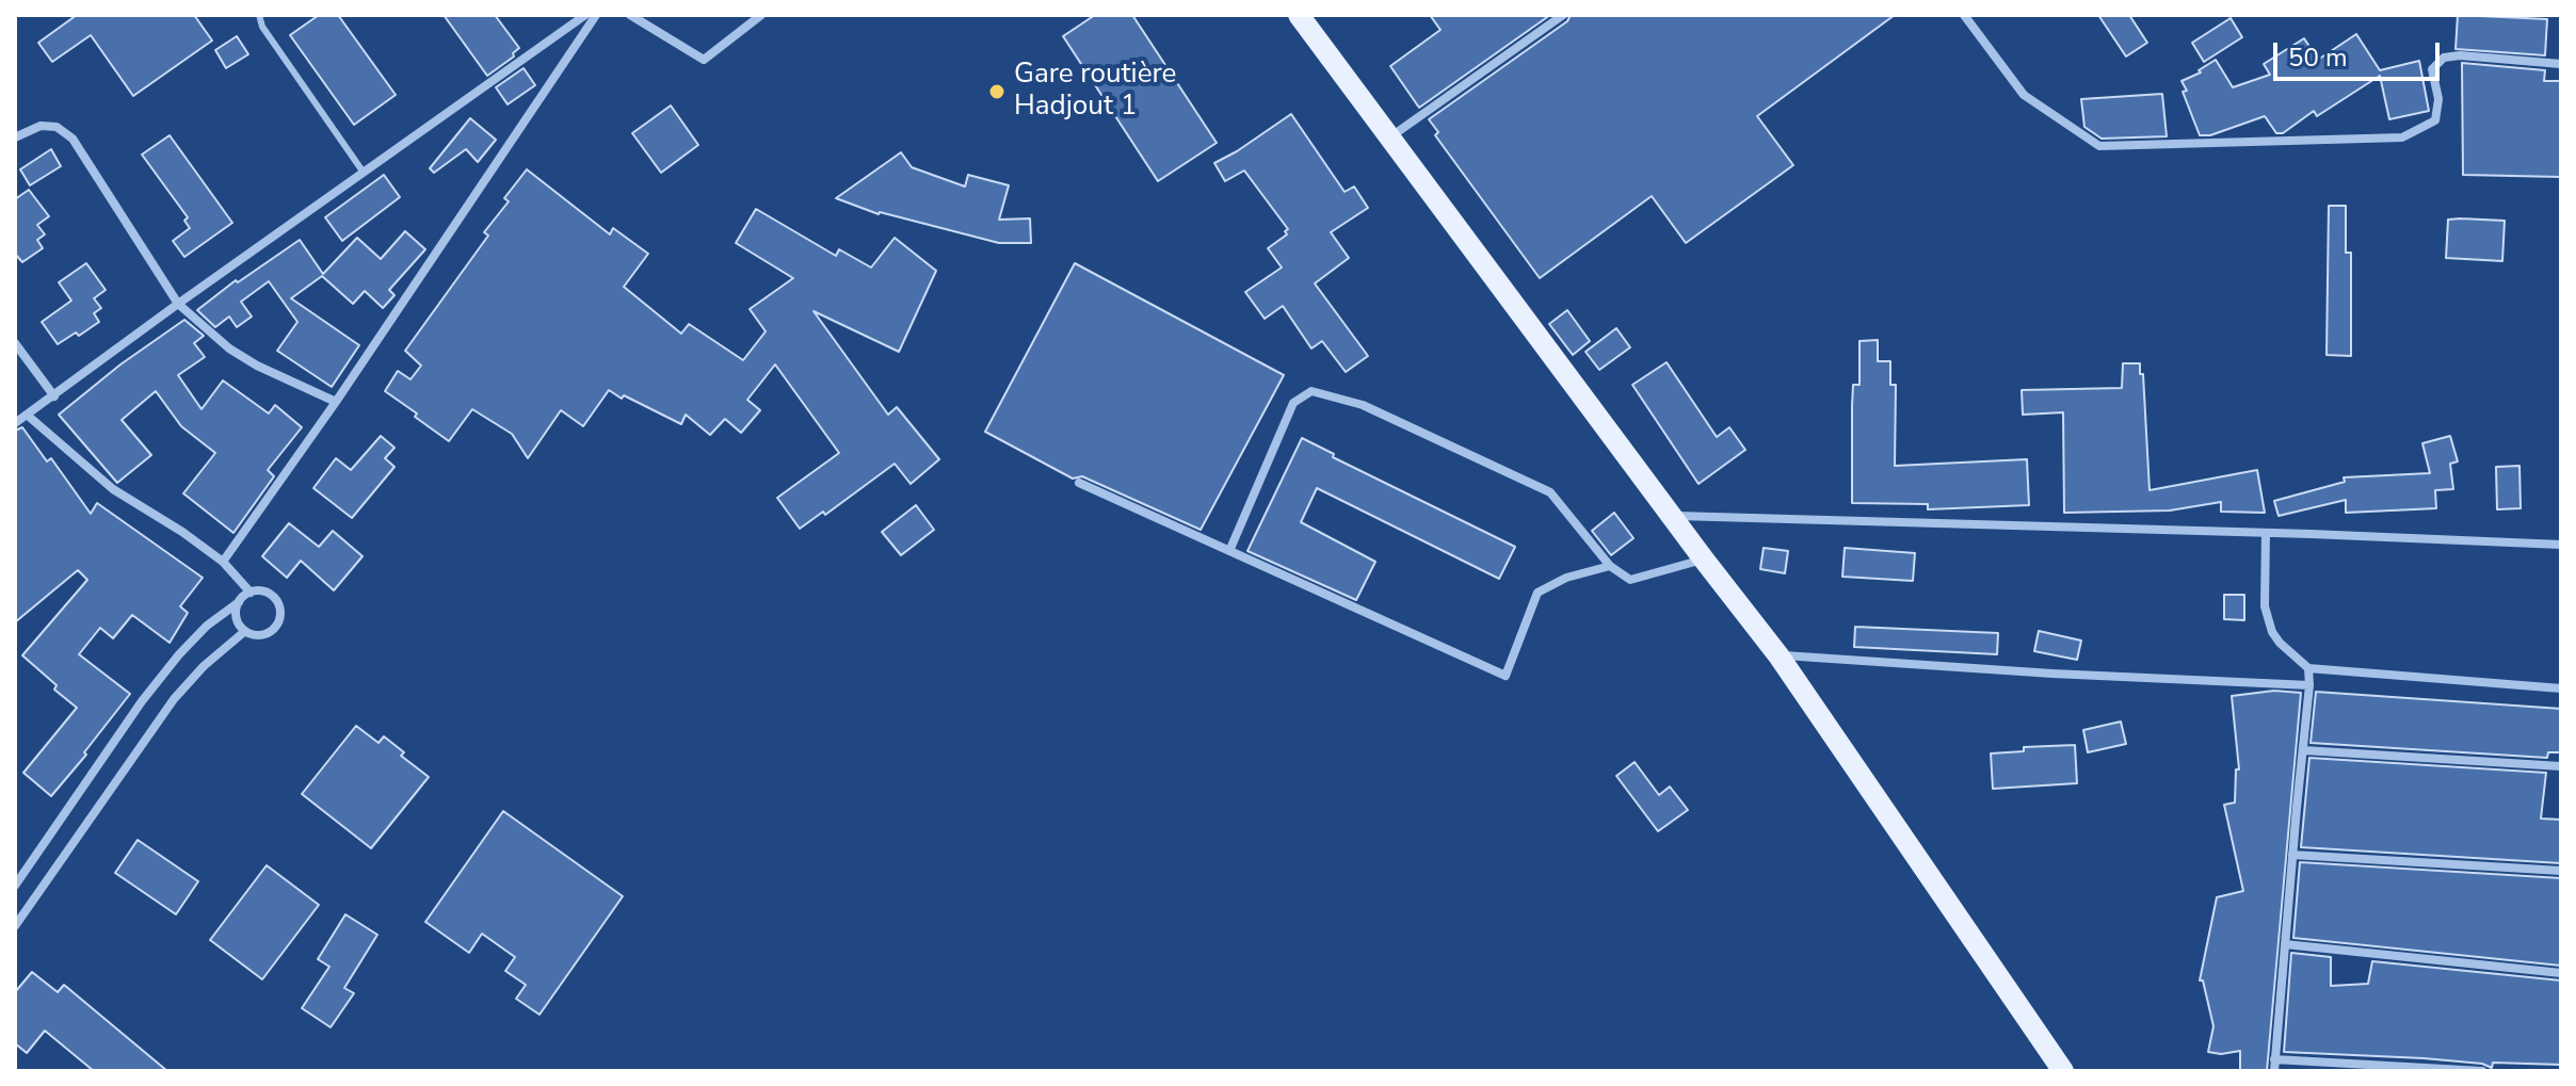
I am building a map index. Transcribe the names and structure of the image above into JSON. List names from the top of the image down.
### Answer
{
  "places": ["Gare routière Hadjout 1"],
  "scale_bar": "50 m"
}
